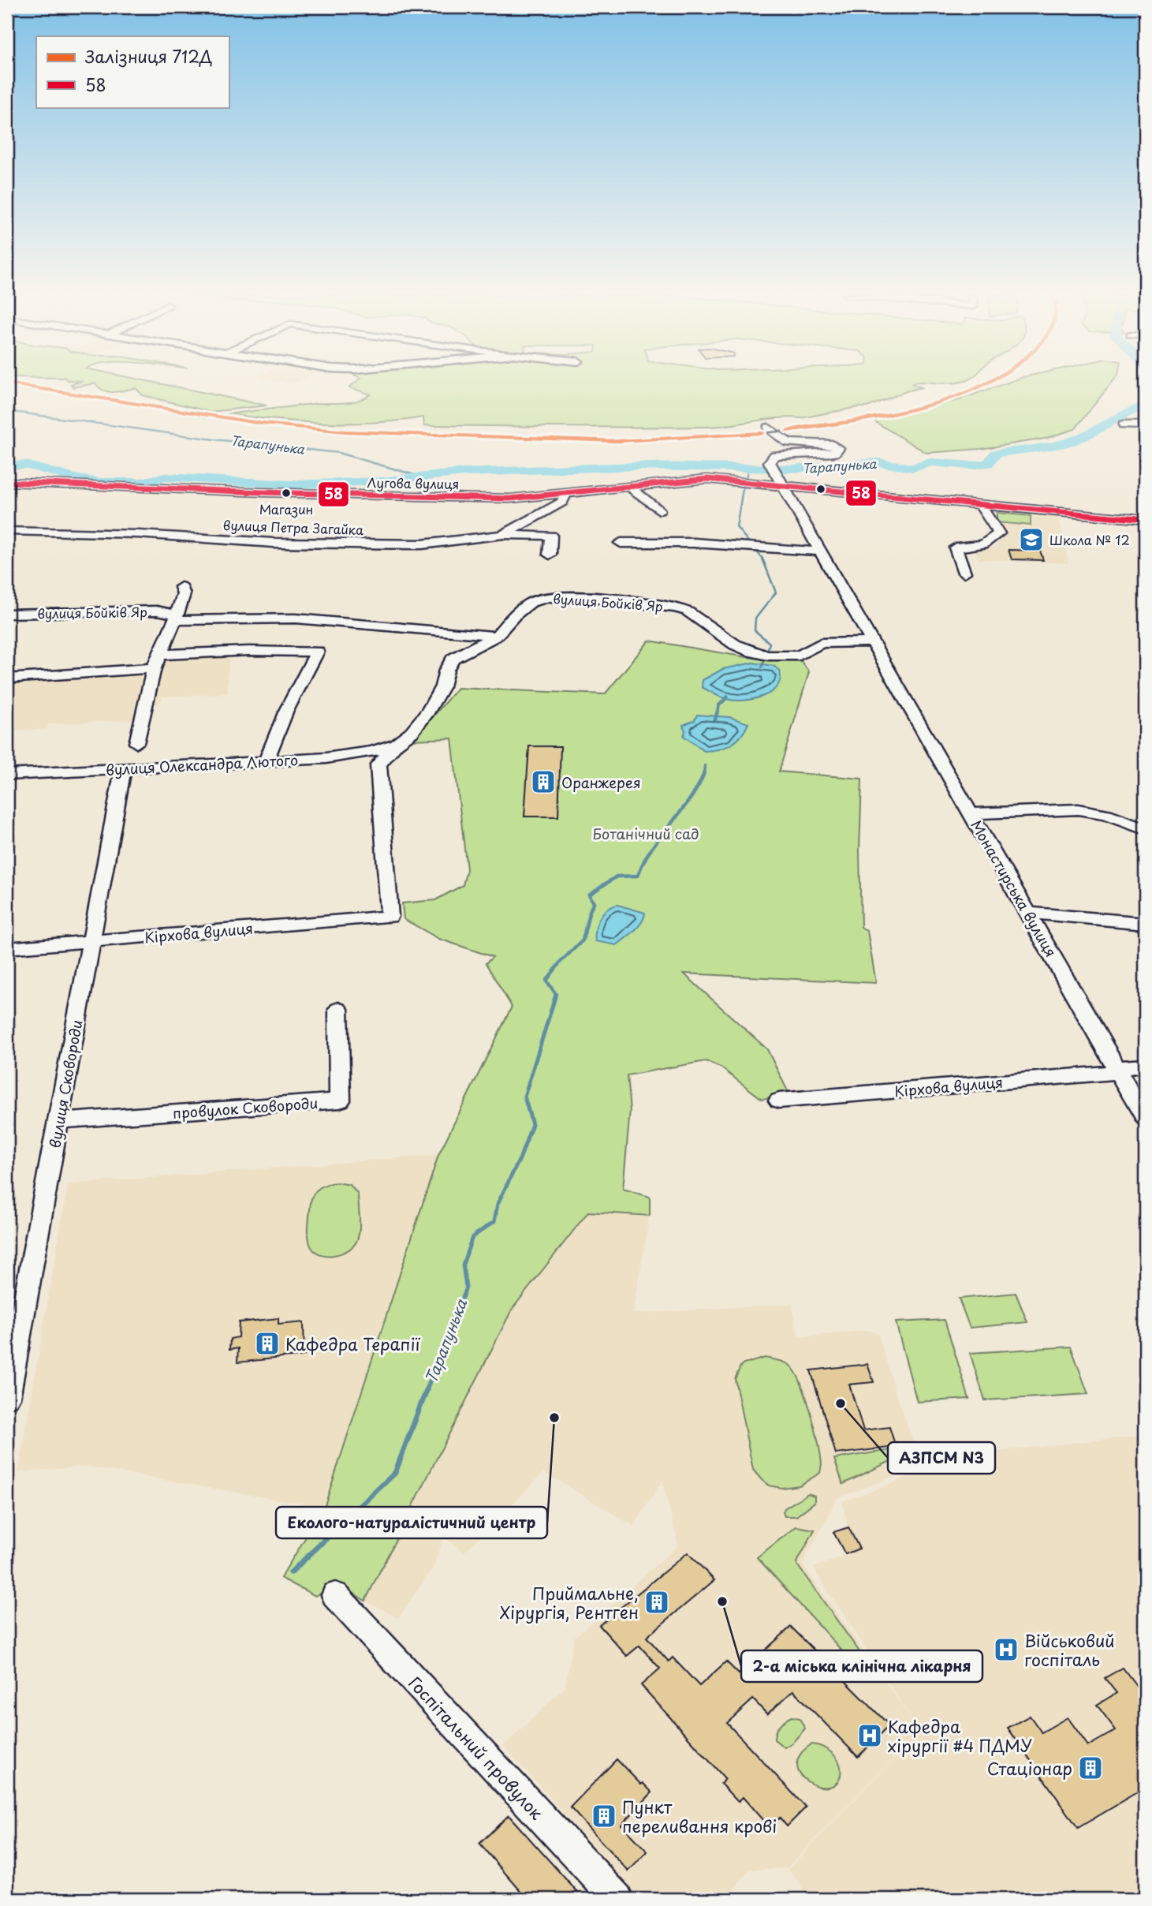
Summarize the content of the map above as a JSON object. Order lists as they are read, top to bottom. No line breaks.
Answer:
{"streets":{"street":["Лугова вулиця","вулиця Петра Загайка","вулиця Бойків Яр","вулиця Олександра Лютого","Монастирська вулиця","Кірхова вулиця","вулиця Сковороди","провулок Сковороди","Госпітальний провулок"]},"crossings":[["Лугова вулиця","вулиця Петра Загайка"],["Лугова вулиця","Монастирська вулиця"],["вулиця Бойків Яр","Монастирська вулиця"],["вулиця Олександра Лютого","Кірхова вулиця"],["вулиця Олександра Лютого","вулиця Сковороди"],["Монастирська вулиця","Кірхова вулиця"],["Кірхова вулиця","вулиця Сковороди"],["вулиця Сковороди","провулок Сковороди"]],"water":["Тарапунька"],"parks":["Ботанічний сад"],"places":{"other":["Магазин","АЗПСМ N3","Еколого-натуралістичний центр","2-а міська клінічна лікарня"],"school or university":["Школа № 12"],"building":["Оранжерея","Кафедра Терапії","Приймальне, Хірургія, Рентген","Стаціонар","Пункт переливання крові"],"hospital":["Військовий госпіталь","Кафедра хірургії #4 ПДМУ"]},"lines":["rail line 712Д","transit line 58"],"legend":["Залізниця 712Д","58"]}
